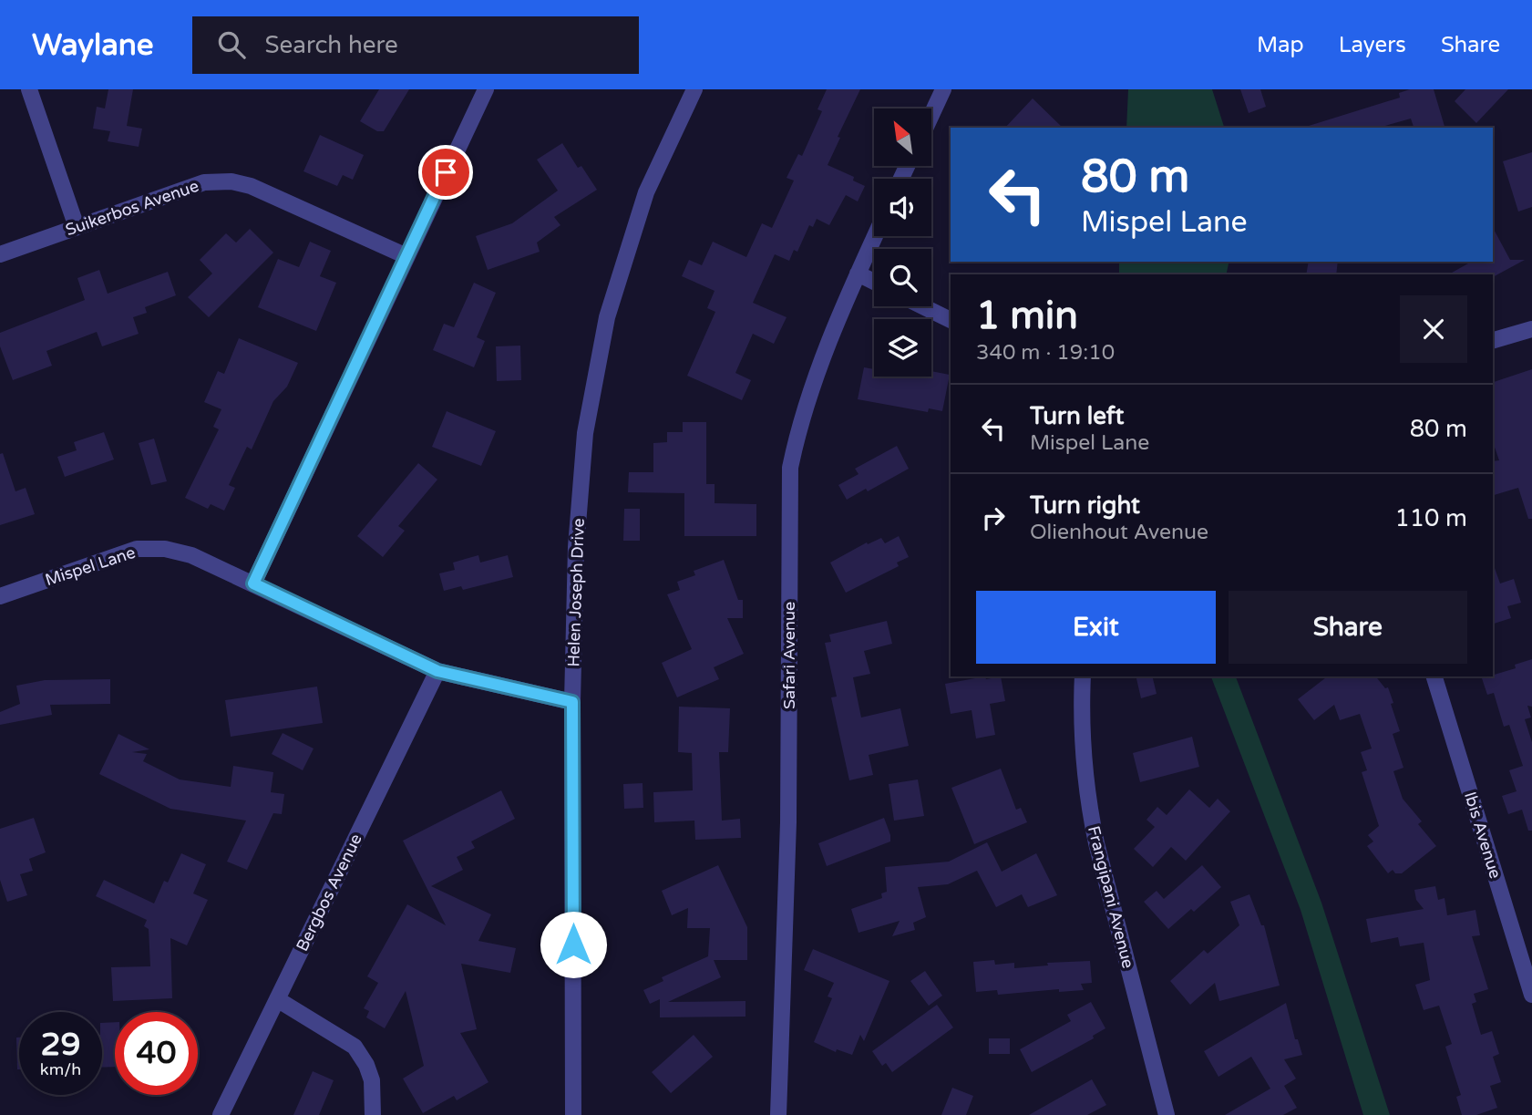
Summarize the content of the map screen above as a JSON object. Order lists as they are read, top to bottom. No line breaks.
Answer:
{"streets":{"street":["Suikerbos Avenue","Mispel Lane","Helen Joseph Drive","Safari Avenue","Ibis Avenue","Bergbos Avenue","Frangipani Avenue"]},"crossings":[["Mispel Lane","Helen Joseph Drive"],["Mispel Lane","Bergbos Avenue"]],"north":"top left","page":{"header":"Waylane","search":"Search here","nav":["Map","Layers","Share"],"turn":["80 m","Mispel Lane"],"heading":["1 min","340 m · 19:10"],"list":[{"name":"Turn left","note":"Mispel Lane","value":"80 m"},{"name":"Turn right","note":"Olienhout Avenue","value":"110 m"}],"buttons":["Exit","Share"],"speed":"29 km/h","limit":"40"}}
